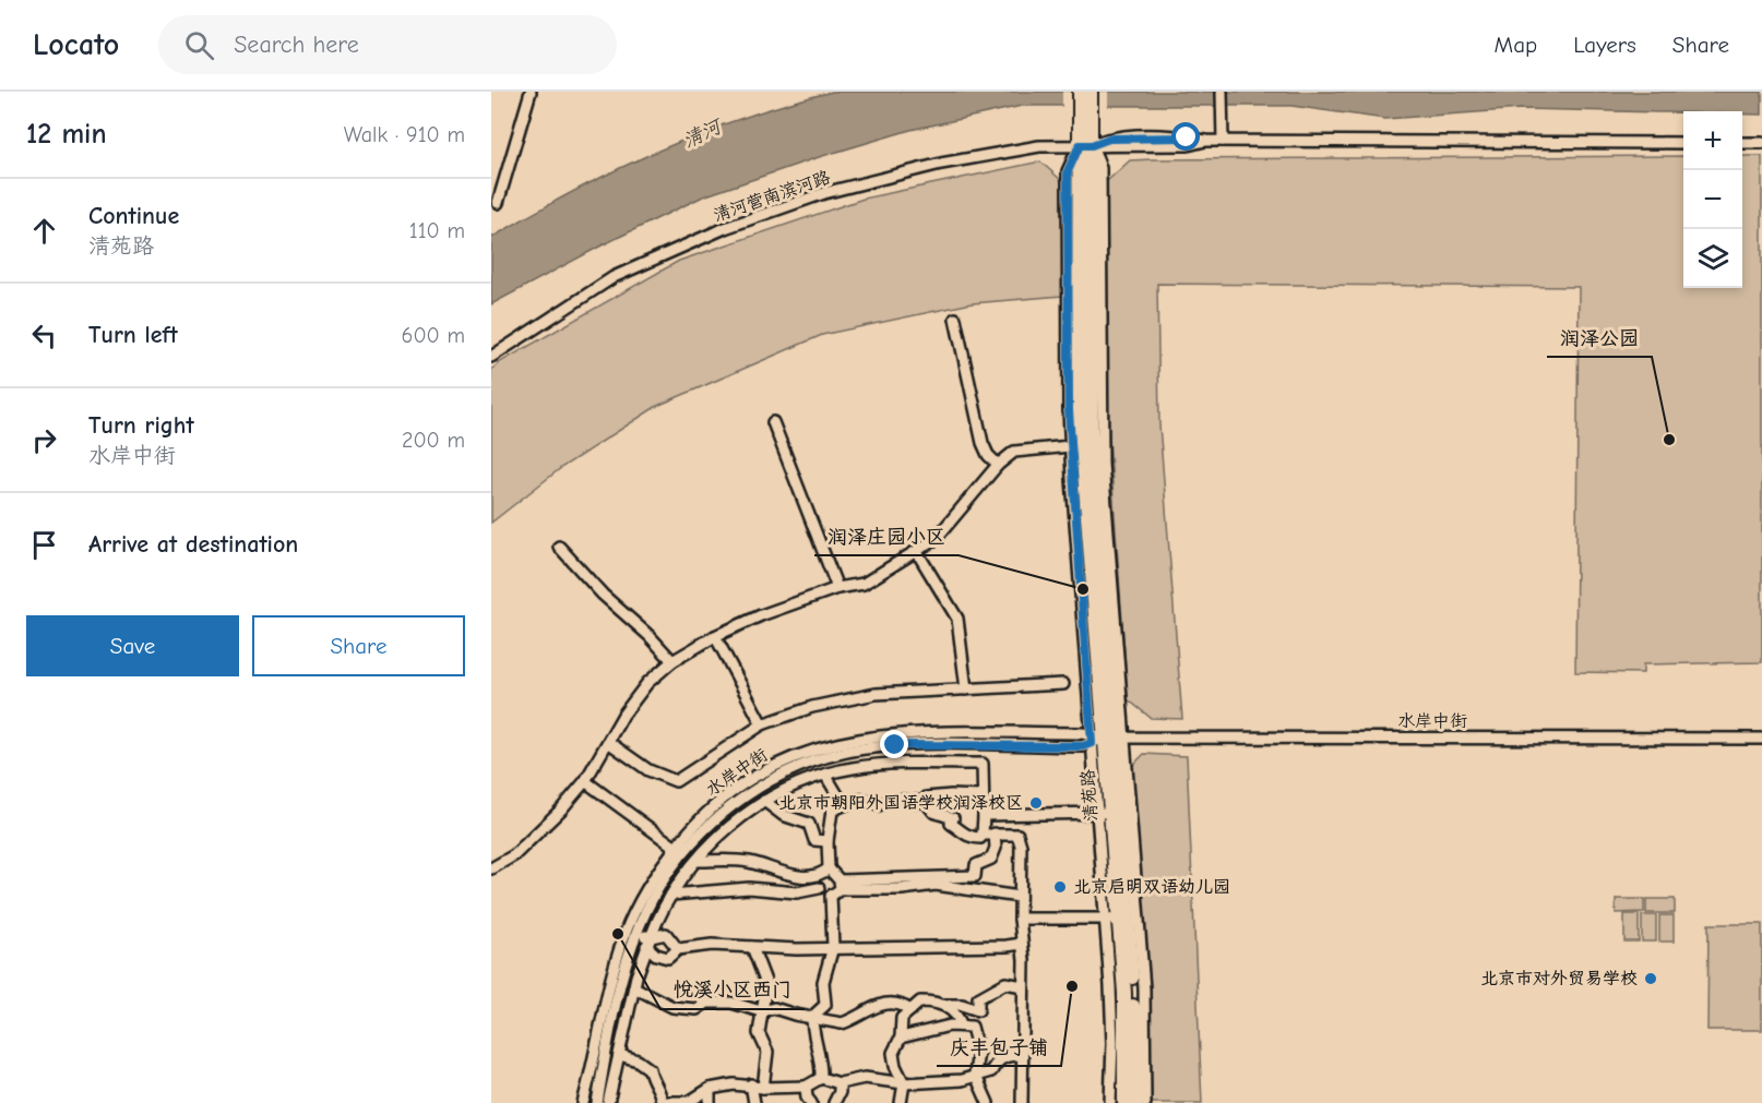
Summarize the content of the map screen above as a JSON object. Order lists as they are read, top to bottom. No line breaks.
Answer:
{"streets":{"main road":["清苑路"],"street":["清河营南滨河路","水岸中街"]},"crossings":[["清河营南滨河路","清苑路"],["水岸中街","清苑路"]],"water":["清河"],"places":["润泽公园","润泽庄园小区","北京市朝阳外国语学校润泽校区","北京启明双语幼儿园","悦溪小区西门","北京市对外贸易学校","庆丰包子铺"],"page":{"header":"Locato","search":"Search here","nav":["Map","Layers","Share"],"heading":["12 min","Walk · 910 m"],"map_buttons":["+","−"],"list":[["Continue","清苑路","110 m"],["Turn left","600 m"],["Turn right","水岸中街","200 m"],"Arrive at destination"],"buttons":["Save","Share"]}}
